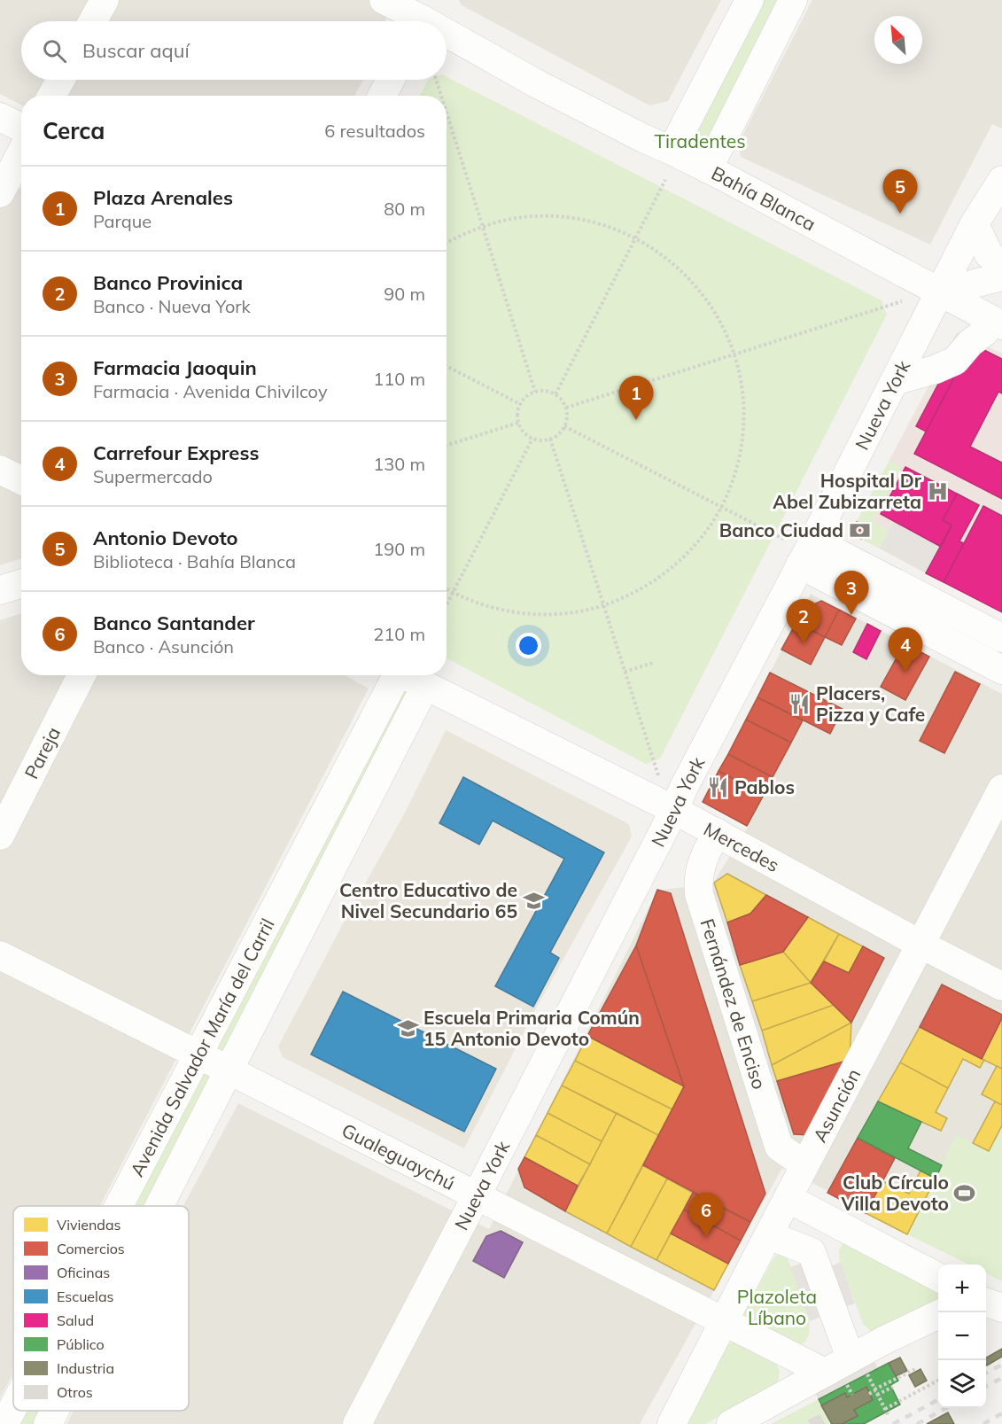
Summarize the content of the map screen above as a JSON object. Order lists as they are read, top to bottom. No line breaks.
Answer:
{"streets":{"street":["Bahía Blanca","Nueva York","Pareja","Mercedes","Fernández de Enciso","Avenida Salvador María del Carril","Asunción","Gualeguaychú"]},"crossings":[["Bahía Blanca","Nueva York"],["Nueva York","Mercedes"],["Nueva York","Gualeguaychú"],["Mercedes","Fernández de Enciso"],["Mercedes","Avenida Salvador María del Carril"],["Mercedes","Asunción"],["Fernández de Enciso","Asunción"],["Avenida Salvador María del Carril","Gualeguaychú"],["Asunción","Gualeguaychú"]],"parks":["Tiradentes","Plazoleta Líbano"],"places":{"hospital":["Hospital Dr Abel Zubizarreta"],"bank":["Banco Ciudad"],"restaurant":["Placers, Pizza y Cafe","Pablos"],"school or university":["Centro Educativo de Nivel Secundario 65","Escuela Primaria Común 15 Antonio Devoto"],"sports":["Club Círculo Villa Devoto"]},"legend":["Viviendas","Comercios","Oficinas","Escuelas","Salud","Público","Industria","Otros"],"north":"top left","page":{"search":"Buscar aquí","heading":["Cerca","6 resultados"],"list":[{"mark":"1","name":"Plaza Arenales","note":"Parque","value":"80 m"},{"mark":"2","name":"Banco Provinica","note":"Banco · Nueva York","value":"90 m"},{"mark":"3","name":"Farmacia Jaoquin","note":"Farmacia · Avenida Chivilcoy","value":"110 m"},{"mark":"4","name":"Carrefour Express","note":"Supermercado","value":"130 m"},{"mark":"5","name":"Antonio Devoto","note":"Biblioteca · Bahía Blanca","value":"190 m"},{"mark":"6","name":"Banco Santander","note":"Banco · Asunción","value":"210 m"}],"pins":["5","1","3","2","4","6"],"map_buttons":["+","−"]}}
